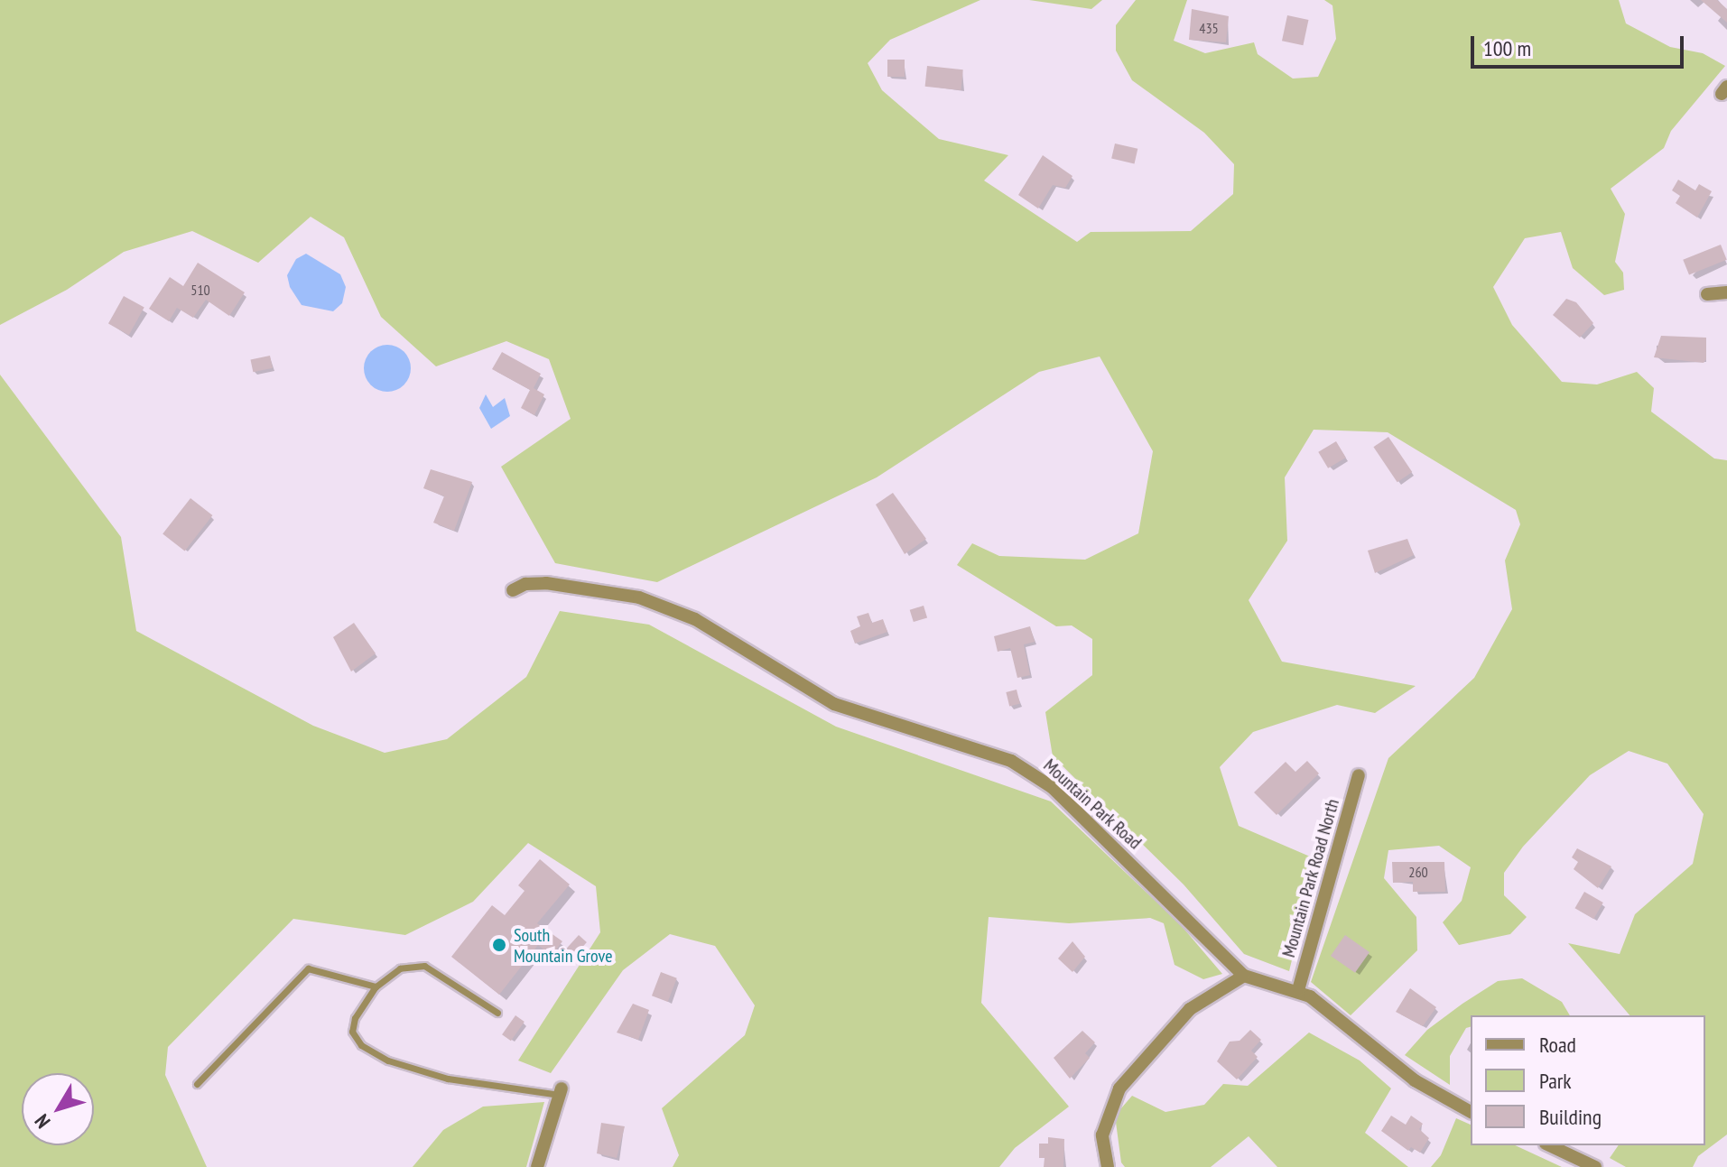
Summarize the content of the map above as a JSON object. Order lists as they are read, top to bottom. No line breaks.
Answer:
{"streets":{"street":["Mountain Park Road","Mountain Park Road North"]},"crossings":[["Mountain Park Road","Mountain Park Road North"]],"places":["South Mountain Grove"],"house_numbers":["435","510","260"],"legend":["Road","Park","Building"],"scale_bar":"100 m","north":"bottom left"}
